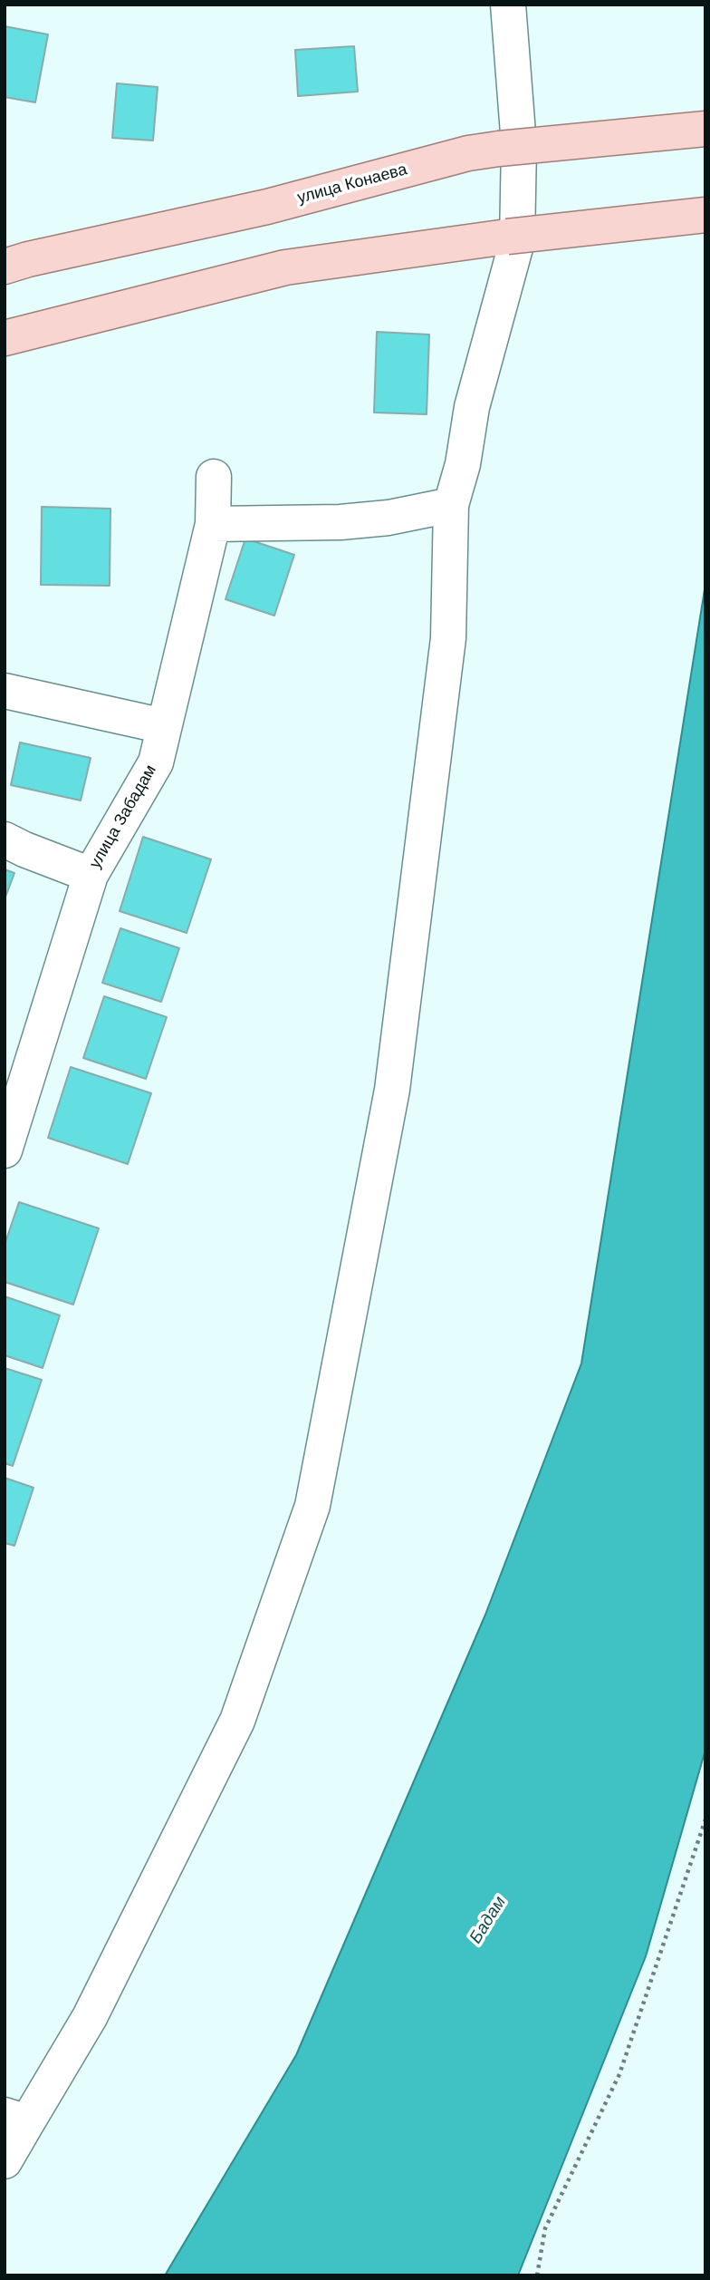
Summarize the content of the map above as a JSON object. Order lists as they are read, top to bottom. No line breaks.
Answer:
{"streets":{"main road":["улица Конаева"],"street":["улица Забадам"]},"water":["Бадам"]}
